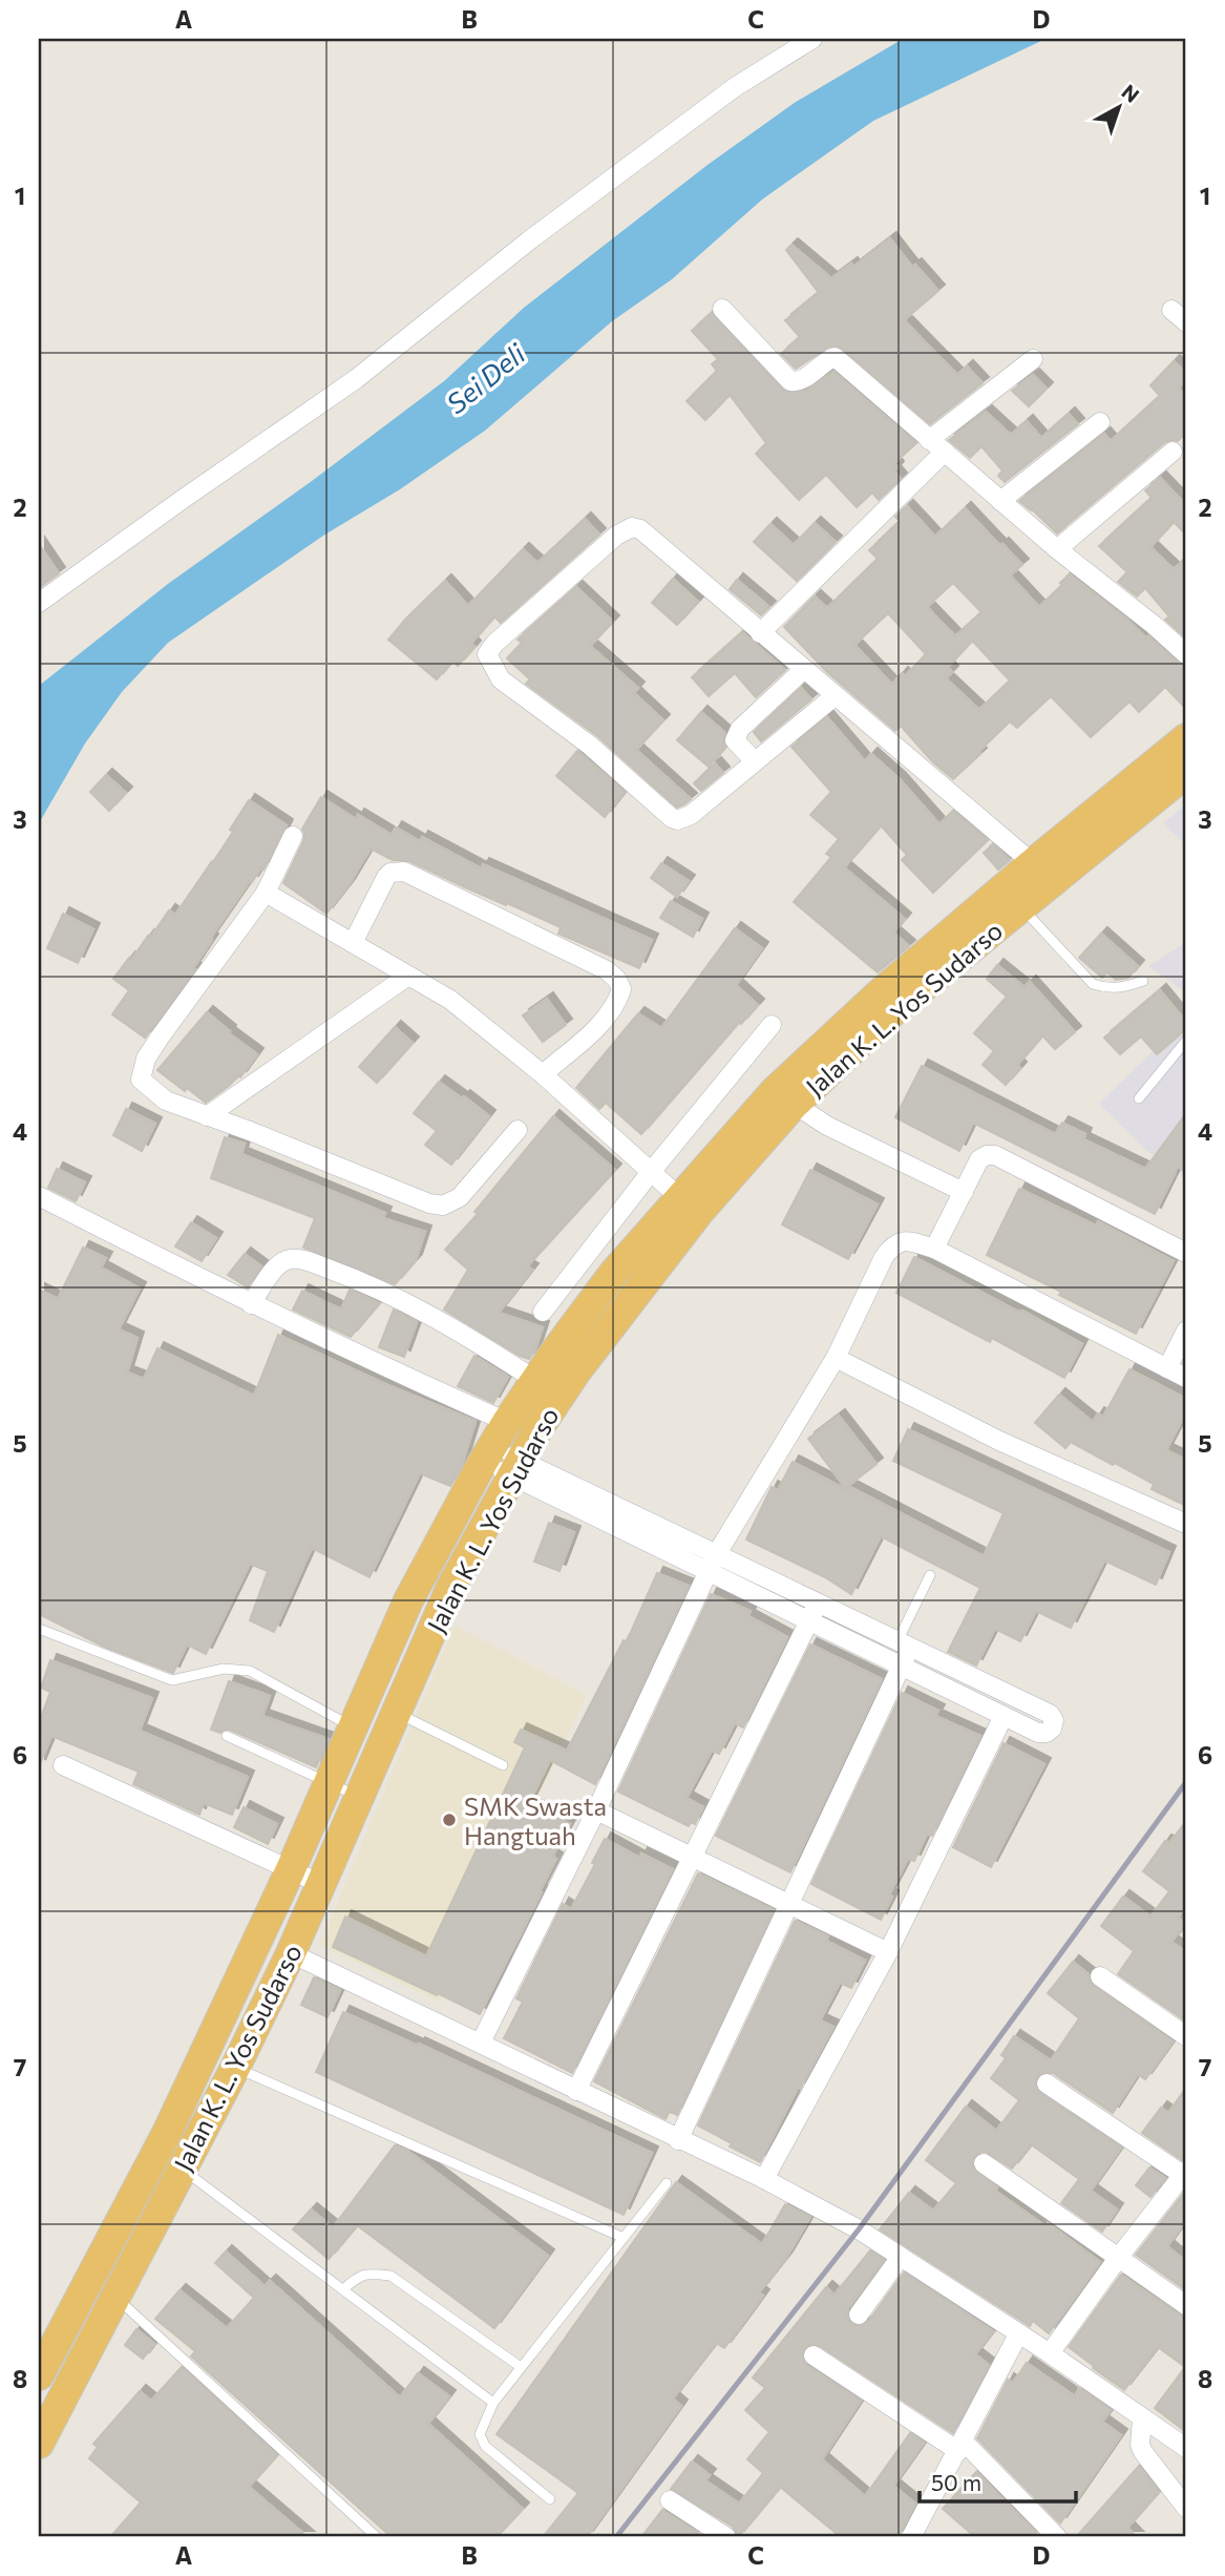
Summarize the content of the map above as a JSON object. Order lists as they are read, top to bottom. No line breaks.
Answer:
{"streets":{"highway":["Jalan K. L. Yos Sudarso"]},"water":["Sei Deli"],"places":["SMK Swasta Hangtuah"],"scale_bar":"50 m","north":"top right","grid":{"columns":["A","B","C","D"],"rows":["1","2","3","4","5","6","7","8"]}}
